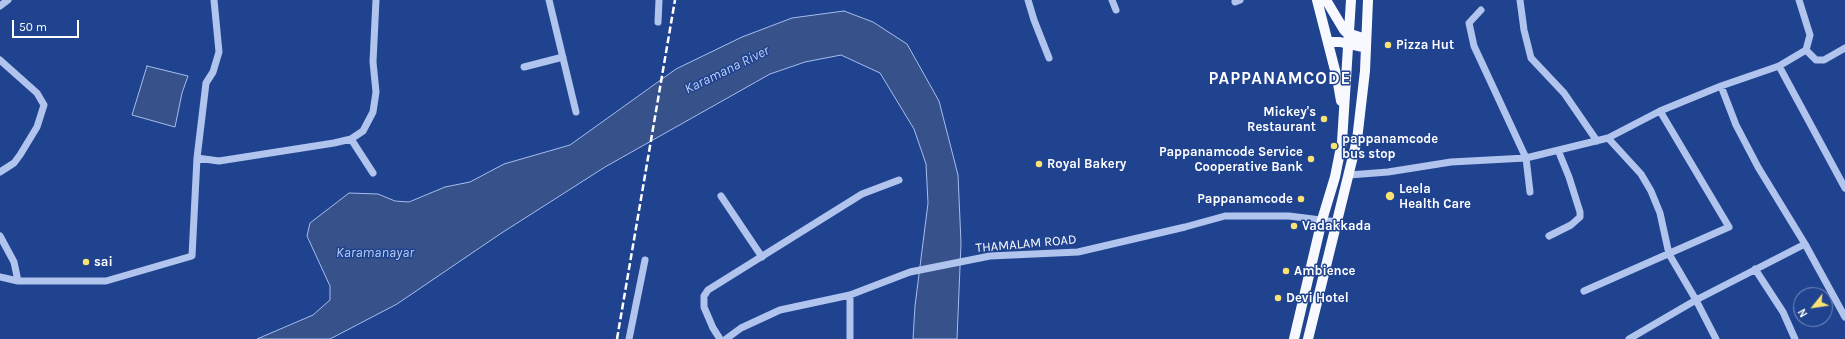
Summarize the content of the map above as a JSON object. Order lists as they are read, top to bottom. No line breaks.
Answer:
{"streets":{"street":["THAMALAM ROAD"]},"districts":["PAPPANAMCODE"],"water":["Karamana River","Karamanayar"],"places":["Pizza Hut","Mickey's Restaurant","pappanamcode bus stop","Pappanamcode Service Cooperative Bank","Royal Bakery","Leela Health Care","Pappanamcode","Vadakkada","sai","Ambience","Devi Hotel"],"scale_bar":"50 m","north":"bottom left"}
